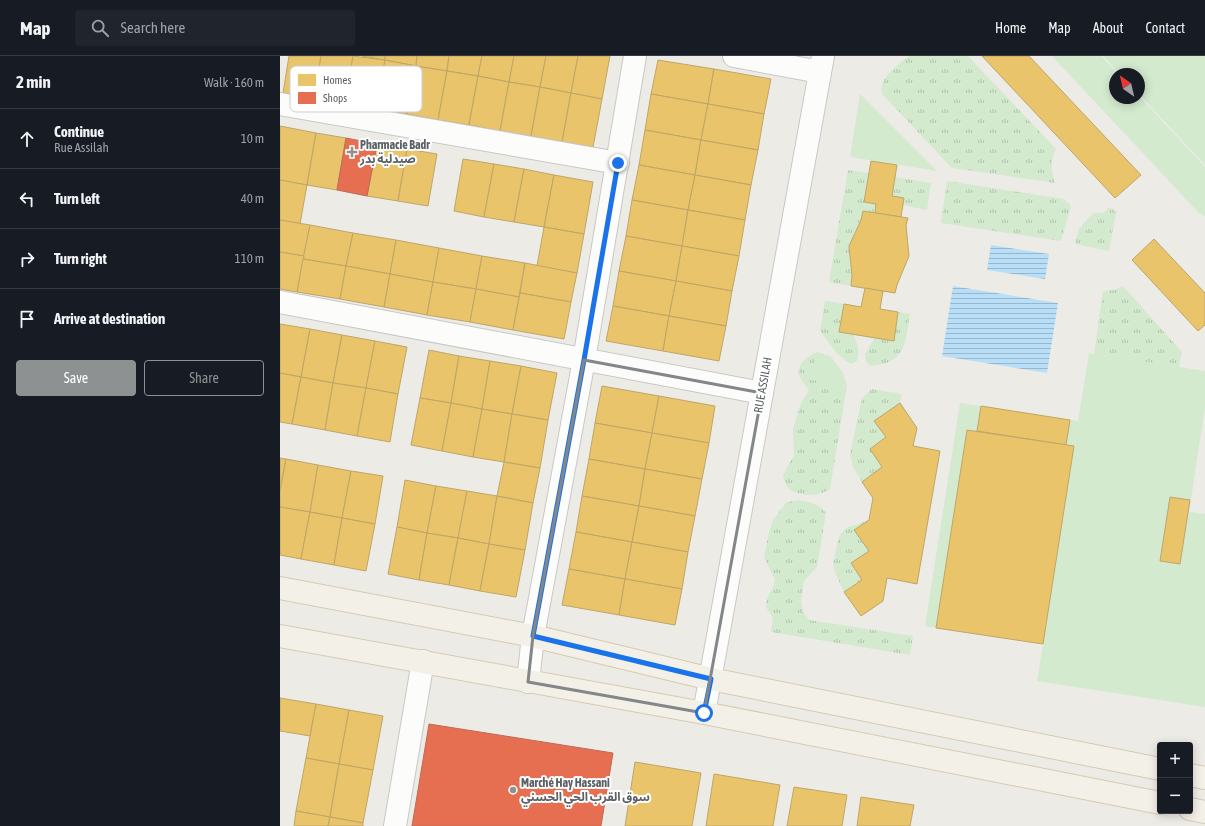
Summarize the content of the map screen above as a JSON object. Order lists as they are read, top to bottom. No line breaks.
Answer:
{"streets":{"street":["RUE ASSILAH"]},"places":{"health":["Pharmacie Badr صيدلية بدر"],"other":["Marché Hay Hassani سوق القرب الحي الحسني"]},"legend":["Homes","Shops"],"north":"top left","page":{"header":"Map","search":"Search here","nav":["Home","Map","About","Contact"],"heading":["2 min","Walk · 160 m"],"list":[["Continue","Rue Assilah","10 m"],["Turn left","40 m"],["Turn right","110 m"],"Arrive at destination"],"buttons":["Save","Share"],"map_buttons":["+","−"]}}
